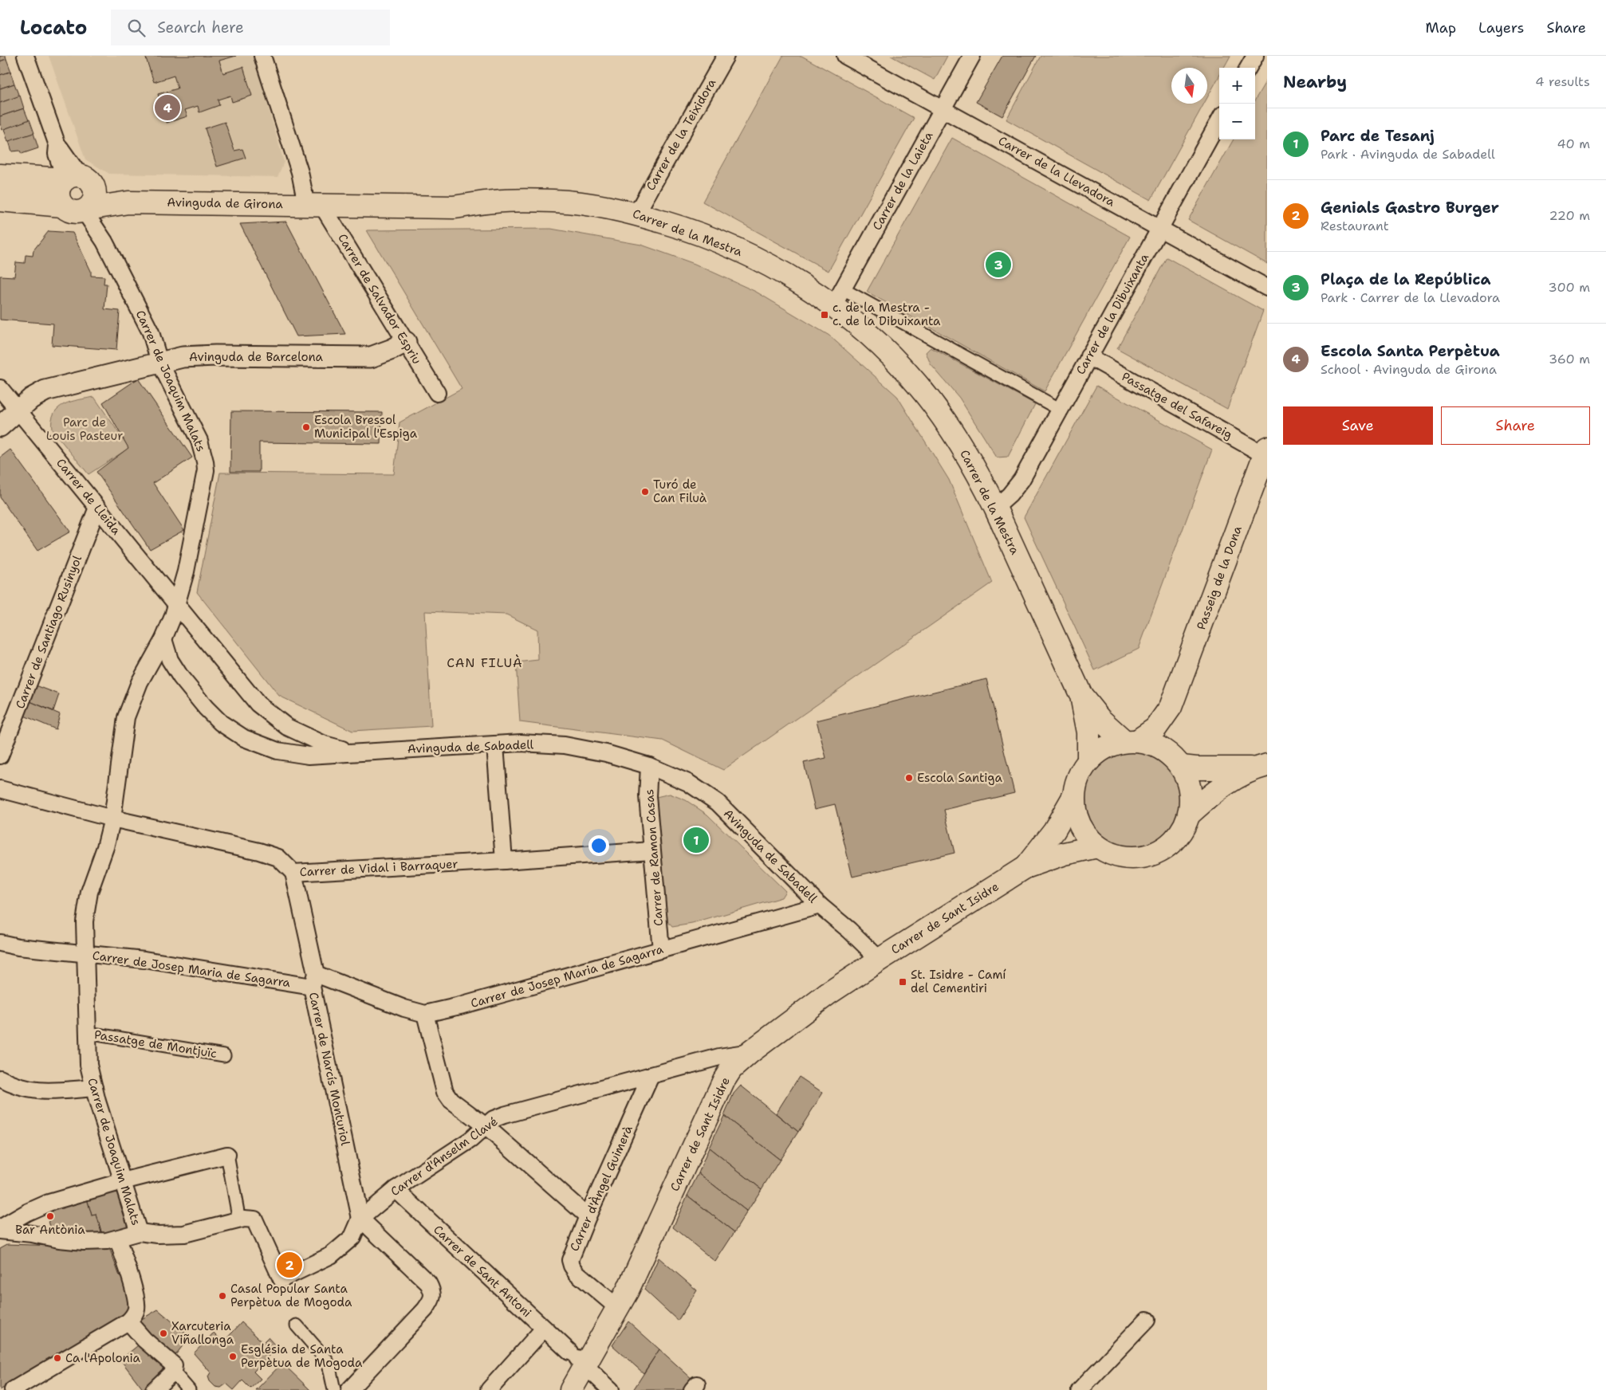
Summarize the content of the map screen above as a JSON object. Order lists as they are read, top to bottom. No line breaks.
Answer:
{"streets":{"main road":["Avinguda de Girona","Carrer de la Mestra","Passeig de la Dona","Carrer de Sant Isidre"],"street":["Carrer de la Teixidora","Carrer de la Llevadora","Carrer de la Laieta","Carrer de Salvador Espriu","Carrer de la Dibuixanta","Avinguda de Barcelona","Carrer de Joaquim Malats","Passatge del Safareig","Carrer de Lleida","Carrer de Santiago Rusinyol","Avinguda de Sabadell","Carrer de Ramon Casas","Carrer de Vidal i Barraquer","Carrer de Josep Maria de Sagarra","Passatge de Montjuïc","Carrer de Narcís Monturiol","Carrer d'Anselm Clavé","Carrer d'Àngel Guimerà","Carrer de Sant Antoni"]},"crossings":[["Carrer de la Teixidora","Carrer de la Mestra"],["Carrer de la Llevadora","Carrer de la Laieta"],["Carrer de la Llevadora","Carrer de la Dibuixanta"],["Carrer de la Laieta","Carrer de la Mestra"],["Avinguda de Girona","Carrer de la Mestra"],["Avinguda de Girona","Carrer de Salvador Espriu"],["Avinguda de Girona","Carrer de Joaquim Malats"],["Carrer de la Mestra","Carrer de Salvador Espriu"],["Carrer de la Mestra","Carrer de la Dibuixanta"],["Carrer de la Mestra","Passeig de la Dona"],["Carrer de la Mestra","Carrer de Sant Isidre"],["Carrer de Salvador Espriu","Avinguda de Barcelona"],["Carrer de la Dibuixanta","Passatge del Safareig"],["Avinguda de Barcelona","Carrer de Joaquim Malats"],["Avinguda de Barcelona","Carrer de Lleida"],["Carrer de Joaquim Malats","Carrer de Lleida"],["Carrer de Joaquim Malats","Avinguda de Sabadell"],["Carrer de Joaquim Malats","Carrer de Vidal i Barraquer"],["Carrer de Joaquim Malats","Carrer de Josep Maria de Sagarra"],["Carrer de Joaquim Malats","Passatge de Montjuïc"],["Passatge del Safareig","Passeig de la Dona"],["Carrer de Lleida","Carrer de Santiago Rusinyol"],["Carrer de Lleida","Avinguda de Sabadell"],["Passeig de la Dona","Carrer de Sant Isidre"],["Avinguda de Sabadell","Carrer de Ramon Casas"],["Avinguda de Sabadell","Carrer de Sant Isidre"],["Avinguda de Sabadell","Carrer de Josep Maria de Sagarra"],["Carrer de Ramon Casas","Carrer de Vidal i Barraquer"],["Carrer de Ramon Casas","Carrer de Josep Maria de Sagarra"],["Carrer de Vidal i Barraquer","Carrer de Narcís Monturiol"],["Carrer de Sant Isidre","Carrer d'Anselm Clavé"],["Carrer de Sant Isidre","Carrer d'Àngel Guimerà"],["Carrer de Sant Isidre","Carrer de Sant Antoni"],["Carrer de Josep Maria de Sagarra","Carrer de Narcís Monturiol"],["Carrer de Narcís Monturiol","Carrer d'Anselm Clavé"],["Carrer d'Anselm Clavé","Carrer d'Àngel Guimerà"],["Carrer d'Anselm Clavé","Carrer de Sant Antoni"]],"districts":["CAN FILUÀ"],"parks":["Parc de Louis Pasteur"],"places":{"transit":["c. de la Mestra - c. de la Dibuixanta","St. Isidre - Camí del Cementiri"],"other":["Escola Bressol Municipal l'Espiga","Turó de Can Filuà","Escola Santiga","Bar Antònia","Casal Popular Santa Perpètua de Mogoda","Xarcuteria Viñallonga","Església de Santa Perpètua de Mogoda","Ca l'Apolonia"]},"north":"bottom","page":{"header":"Locato","search":"Search here","nav":["Map","Layers","Share"],"heading":["Nearby","4 results"],"map_buttons":["+","−"],"pins":["4","3","1","2"],"list":[{"mark":"1","name":"Parc de Tesanj","note":"Park · Avinguda de Sabadell","value":"40 m"},{"mark":"2","name":"Genials Gastro Burger","note":"Restaurant","value":"220 m"},{"mark":"3","name":"Plaça de la República","note":"Park · Carrer de la Llevadora","value":"300 m"},{"mark":"4","name":"Escola Santa Perpètua","note":"School · Avinguda de Girona","value":"360 m"}],"buttons":["Save","Share"]}}
